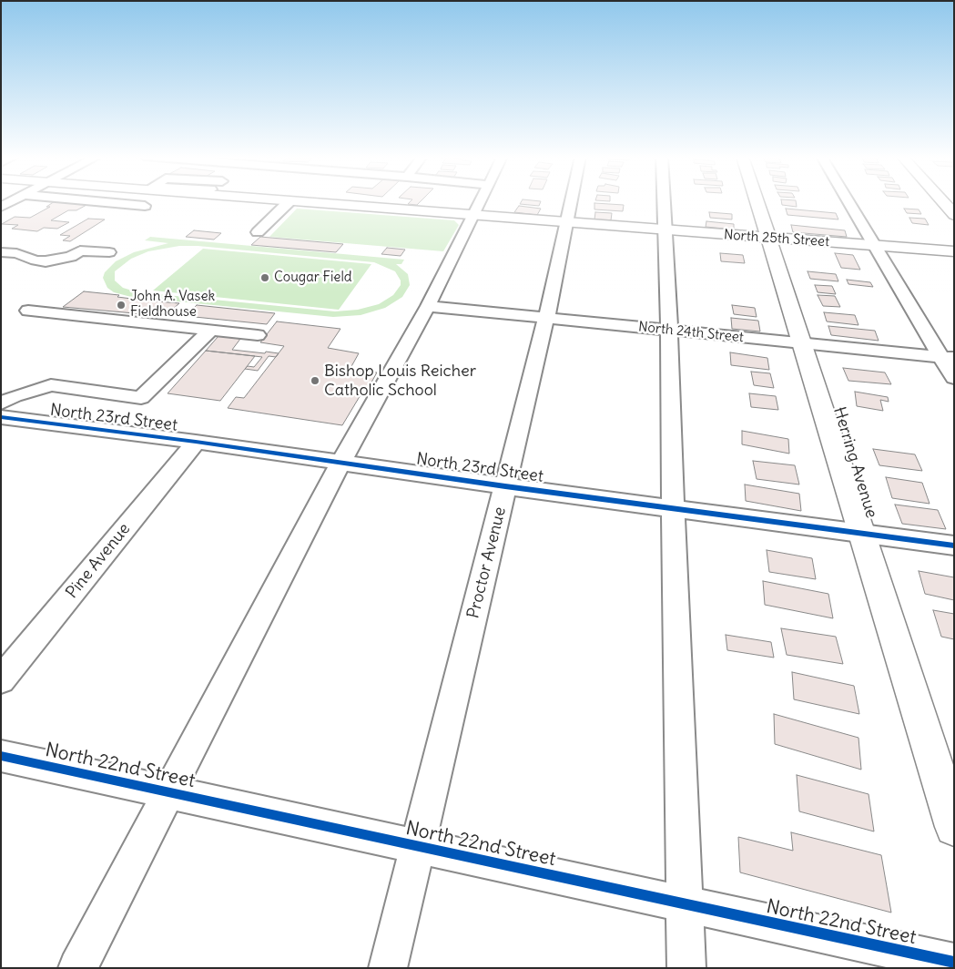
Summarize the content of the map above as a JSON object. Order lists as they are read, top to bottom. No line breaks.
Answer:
{"streets":{"main road":["North 25th Street","Herring Avenue"],"street":["North 24th Street","North 23rd Street","Pine Avenue","Proctor Avenue","North 22nd Street"]},"crossings":[["North 25th Street","Herring Avenue"],["North 25th Street","Proctor Avenue"],["North 24th Street","Herring Avenue"],["North 24th Street","Proctor Avenue"],["North 23rd Street","Herring Avenue"],["North 23rd Street","Pine Avenue"],["North 23rd Street","Proctor Avenue"],["Proctor Avenue","North 22nd Street"]],"places":["Cougar Field","John A. Vasek Fieldhouse","Bishop Louis Reicher Catholic School"]}
